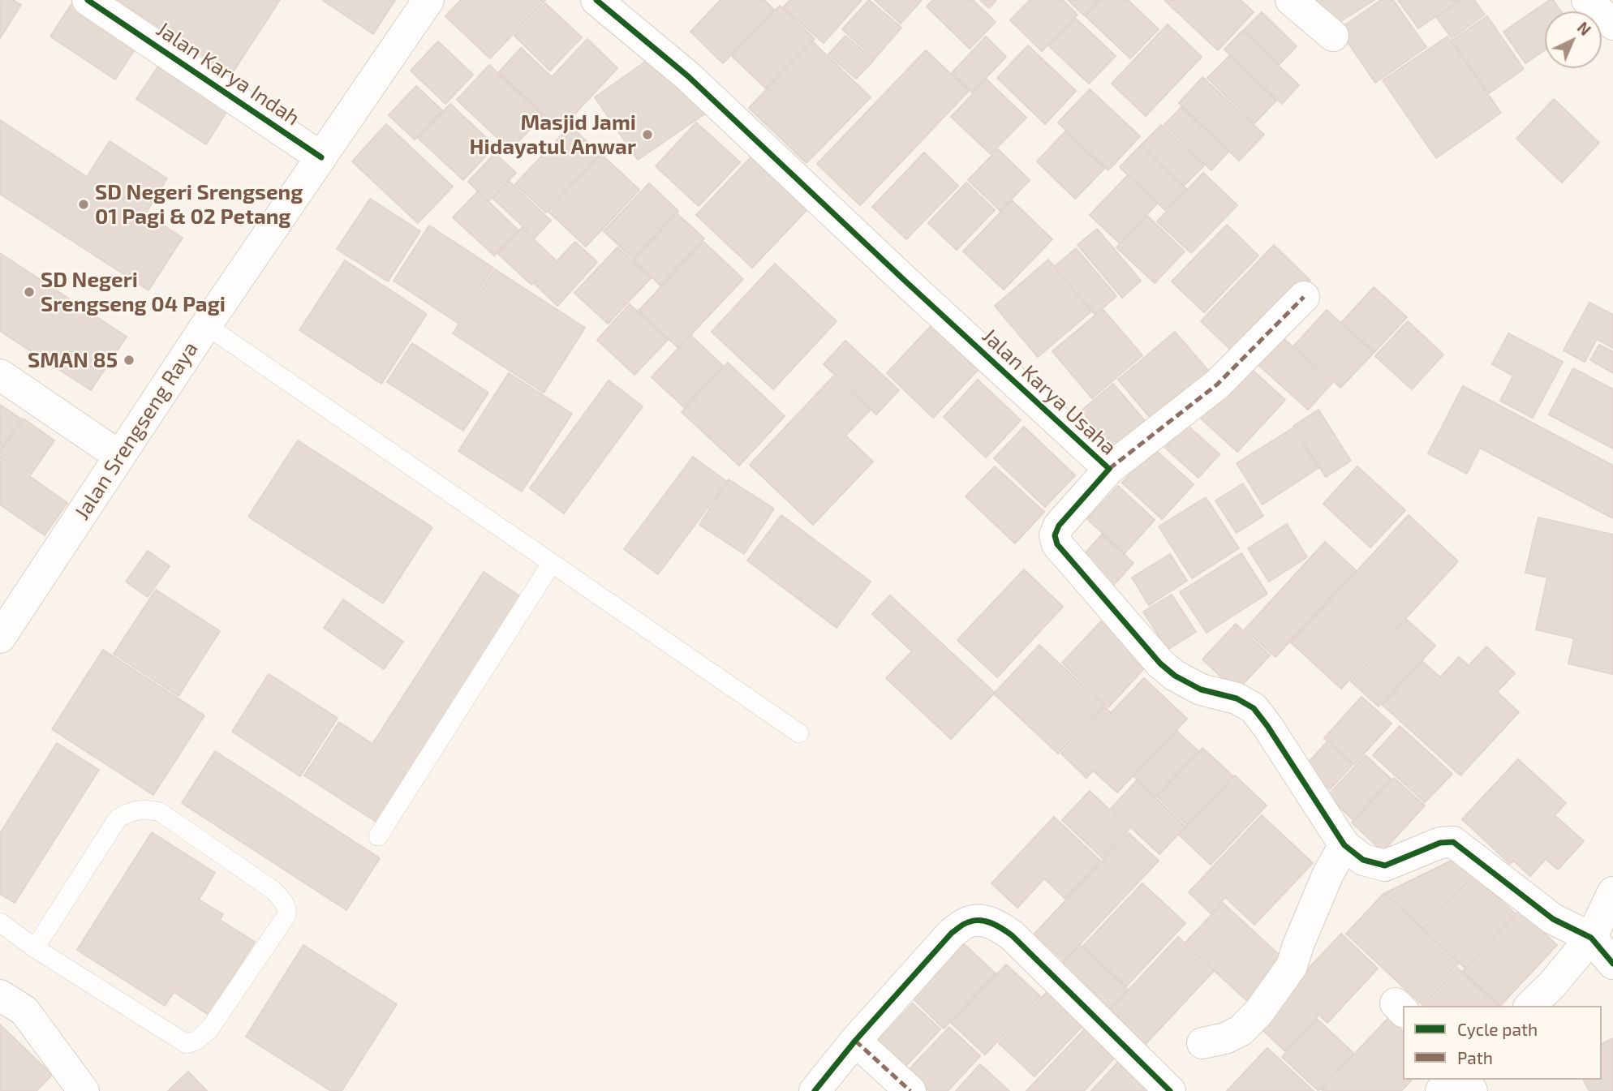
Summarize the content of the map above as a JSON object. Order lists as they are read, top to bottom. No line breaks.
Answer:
{"streets":{"street":["Jalan Karya Indah","Jalan Karya Usaha","Jalan Srengseng Raya"]},"crossings":[["Jalan Karya Indah","Jalan Srengseng Raya"]],"places":["Masjid Jami Hidayatul Anwar","SD Negeri Srengseng 01 Pagi & 02 Petang","SD Negeri Srengseng 04 Pagi","SMAN 85"],"legend":["Cycle path","Path"],"north":"top right"}
